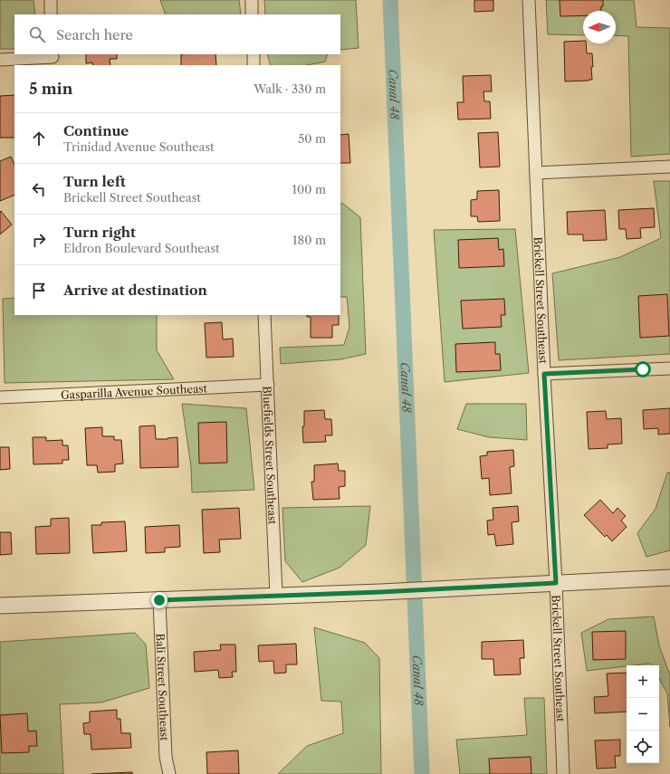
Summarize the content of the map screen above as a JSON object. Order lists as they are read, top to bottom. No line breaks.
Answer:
{"streets":{"street":["Brickell Street Southeast","Gasparilla Avenue Southeast","Bluefields Street Southeast","Bali Street Southeast"]},"crossings":[["Gasparilla Avenue Southeast","Bluefields Street Southeast"]],"water":["Canal 48"],"north":"left","page":{"search":"Search here","heading":["5 min","Walk · 330 m"],"list":[["Continue","Trinidad Avenue Southeast","50 m"],["Turn left","Brickell Street Southeast","100 m"],["Turn right","Eldron Boulevard Southeast","180 m"],"Arrive at destination"],"map_buttons":["+","−"]}}
